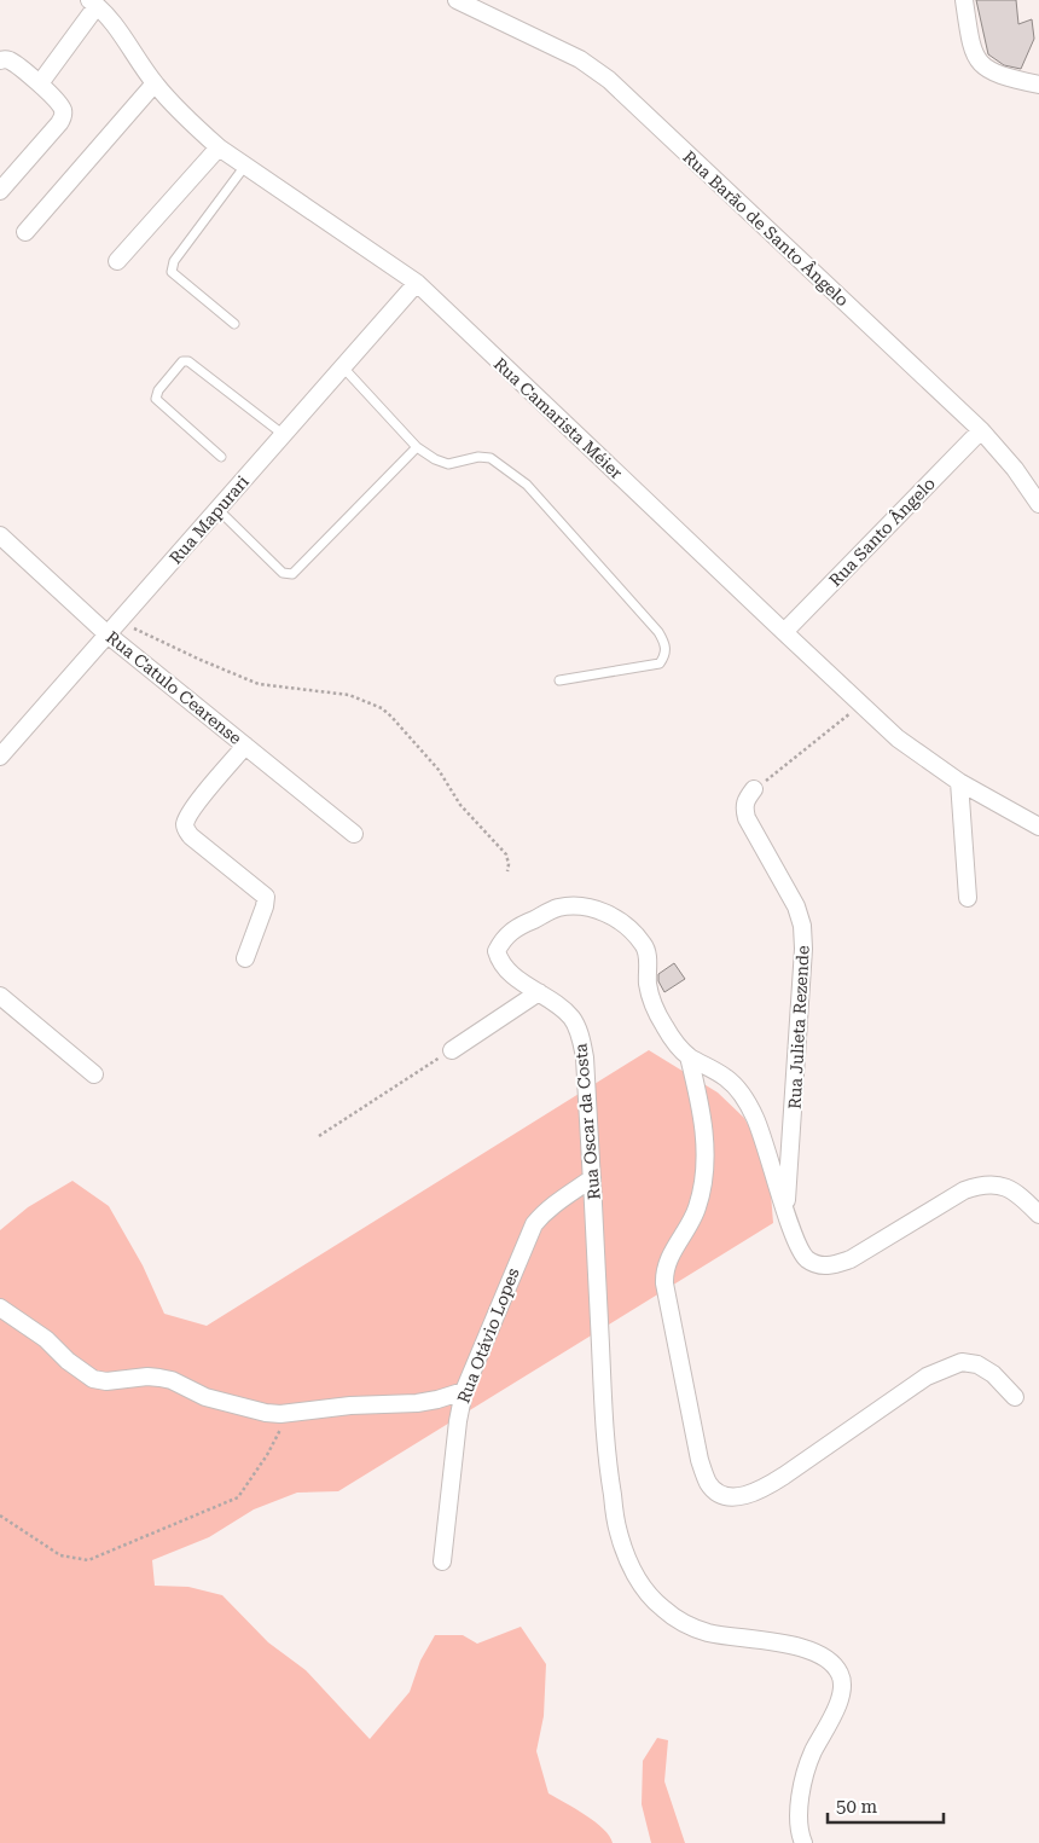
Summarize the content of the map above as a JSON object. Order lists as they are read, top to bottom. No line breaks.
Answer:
{"streets":{"street":["Rua Barão de Santo Ângelo","Rua Camarista Méier","Rua Mapurari","Rua Santo Ângelo","Rua Catulo Cearense","Rua Julieta Rezende","Rua Oscar da Costa","Rua Otávio Lopes"]},"crossings":[["Rua Barão de Santo Ângelo","Rua Santo Ângelo"],["Rua Camarista Méier","Rua Mapurari"],["Rua Camarista Méier","Rua Santo Ângelo"],["Rua Mapurari","Rua Catulo Cearense"],["Rua Julieta Rezende","Rua Oscar da Costa"],["Rua Oscar da Costa","Rua Otávio Lopes"]],"scale_bar":"50 m"}
